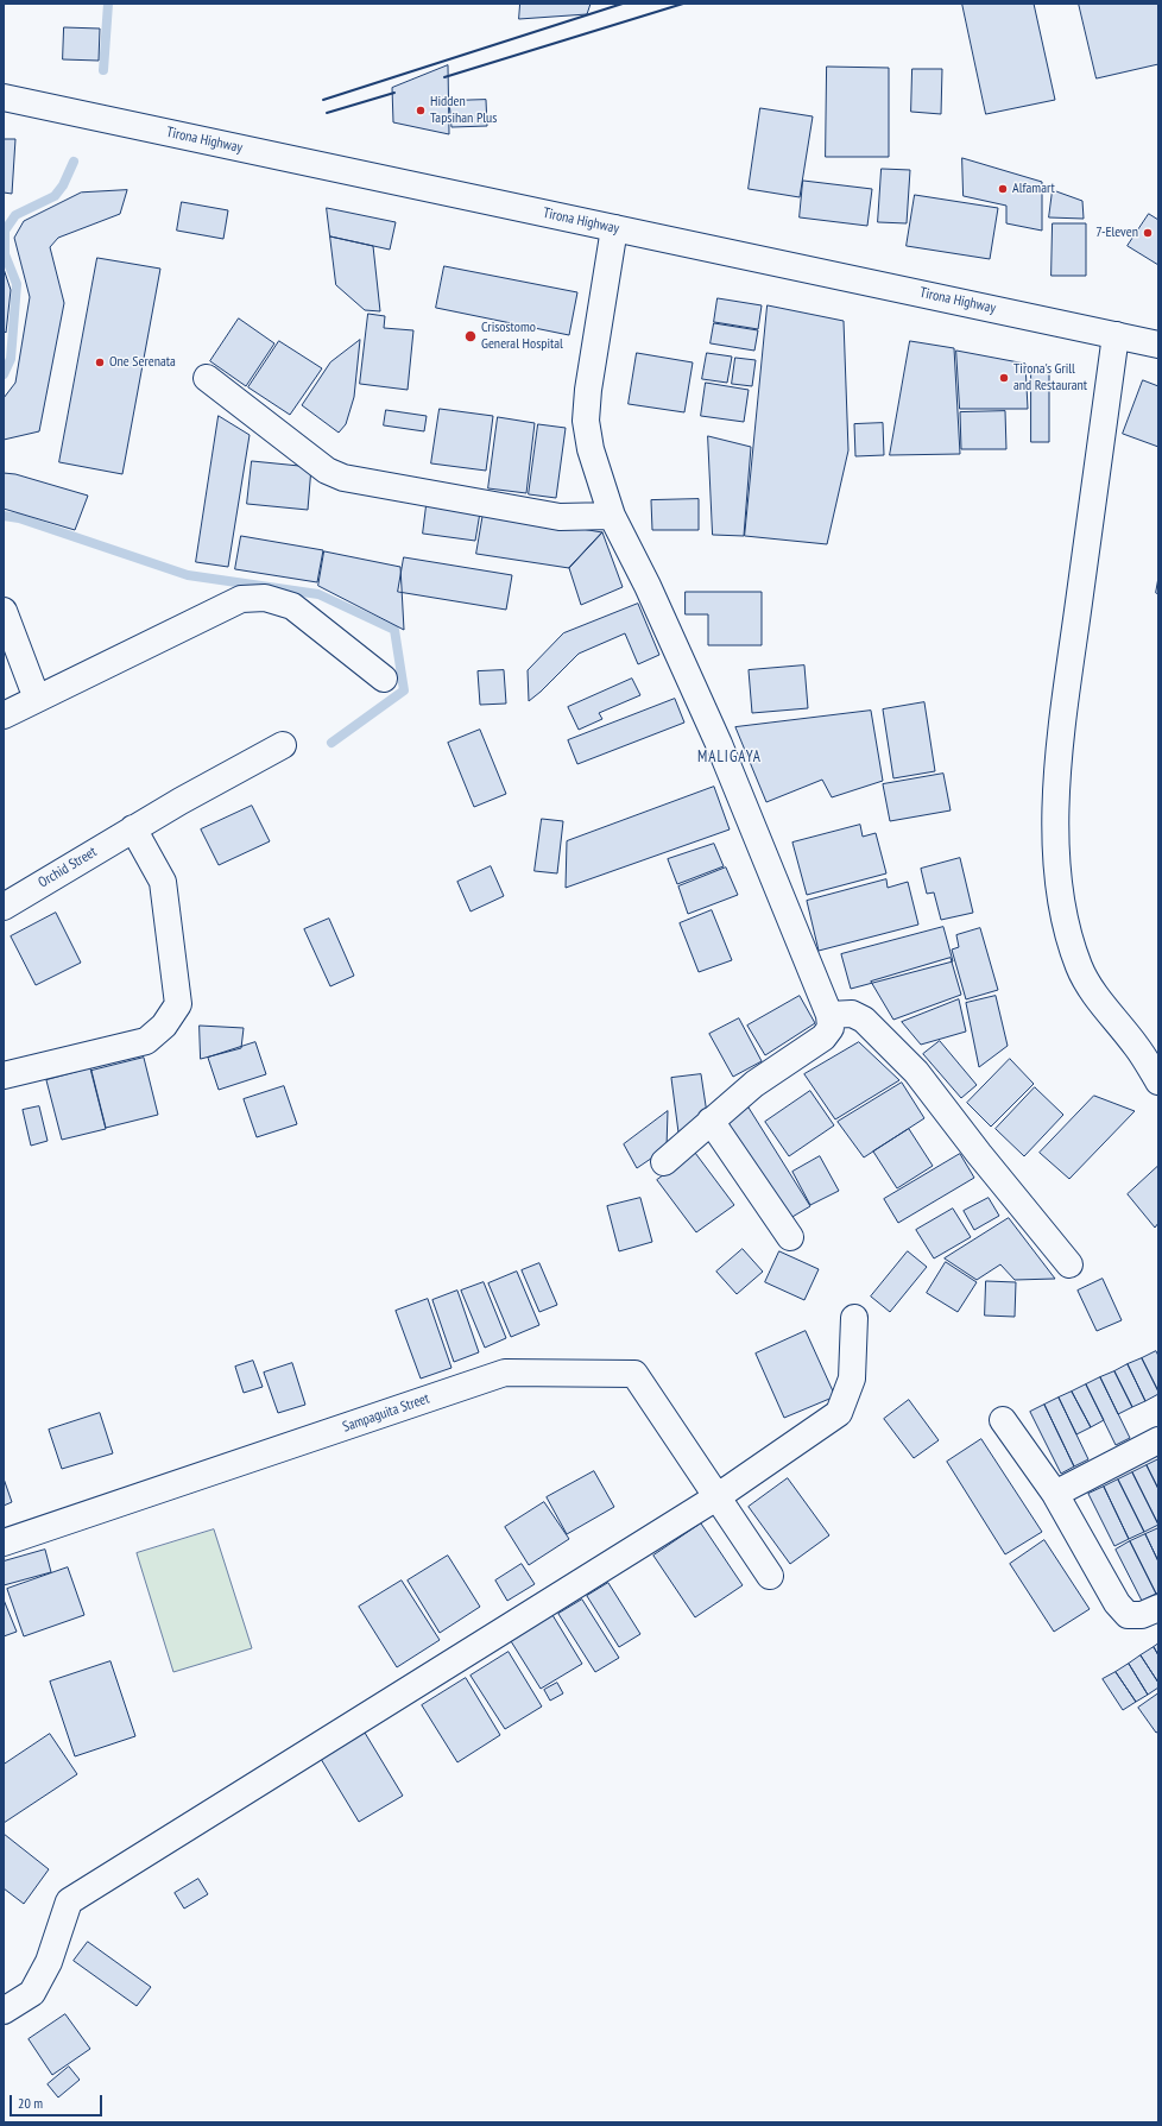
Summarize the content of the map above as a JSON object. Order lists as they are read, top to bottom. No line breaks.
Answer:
{"streets":{"street":["Tirona Highway","Orchid Street","Sampaguita Street"]},"districts":["MALIGAYA"],"places":["Hidden Tapsihan Plus","Alfamart","7-Eleven","Crisostomo General Hospital","One Serenata","Tirona's Grill and Restaurant"],"scale_bar":"20 m"}
